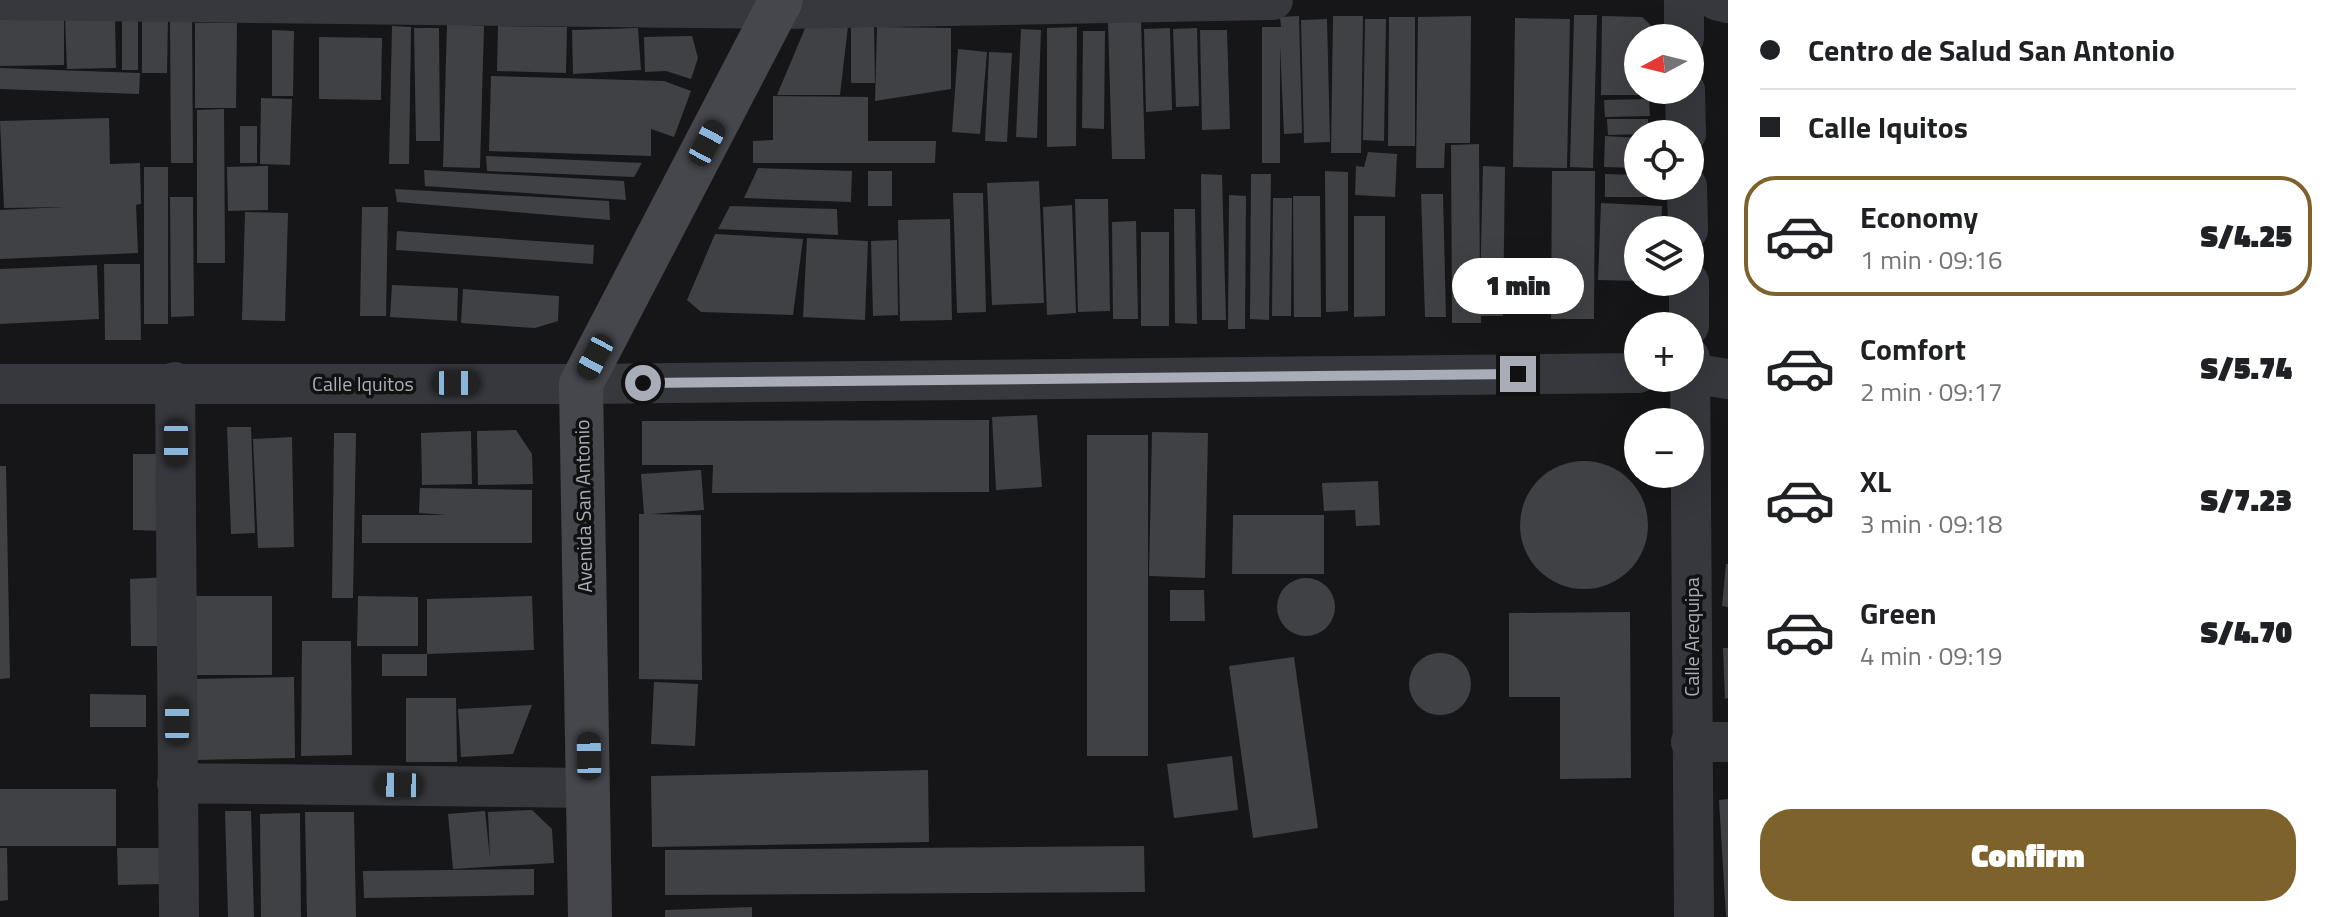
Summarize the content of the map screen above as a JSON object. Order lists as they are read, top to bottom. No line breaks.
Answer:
{"streets":{"main road":["Avenida San Antonio"],"street":["Calle Iquitos","Calle Arequipa"]},"crossings":[["Calle Iquitos","Avenida San Antonio"]],"north":"left","page":{"banner":["Centro de Salud San Antonio","Calle Iquitos"],"map_buttons":["+","−"],"list":[{"name":"Economy","note":"1 min · 09:16","value":"S/4.25"},{"name":"Comfort","note":"2 min · 09:17","value":"S/5.74"},{"name":"XL","note":"3 min · 09:18","value":"S/7.23"},{"name":"Green","note":"4 min · 09:19","value":"S/4.70"}],"bubble":"1 min","buttons":"Confirm"}}
